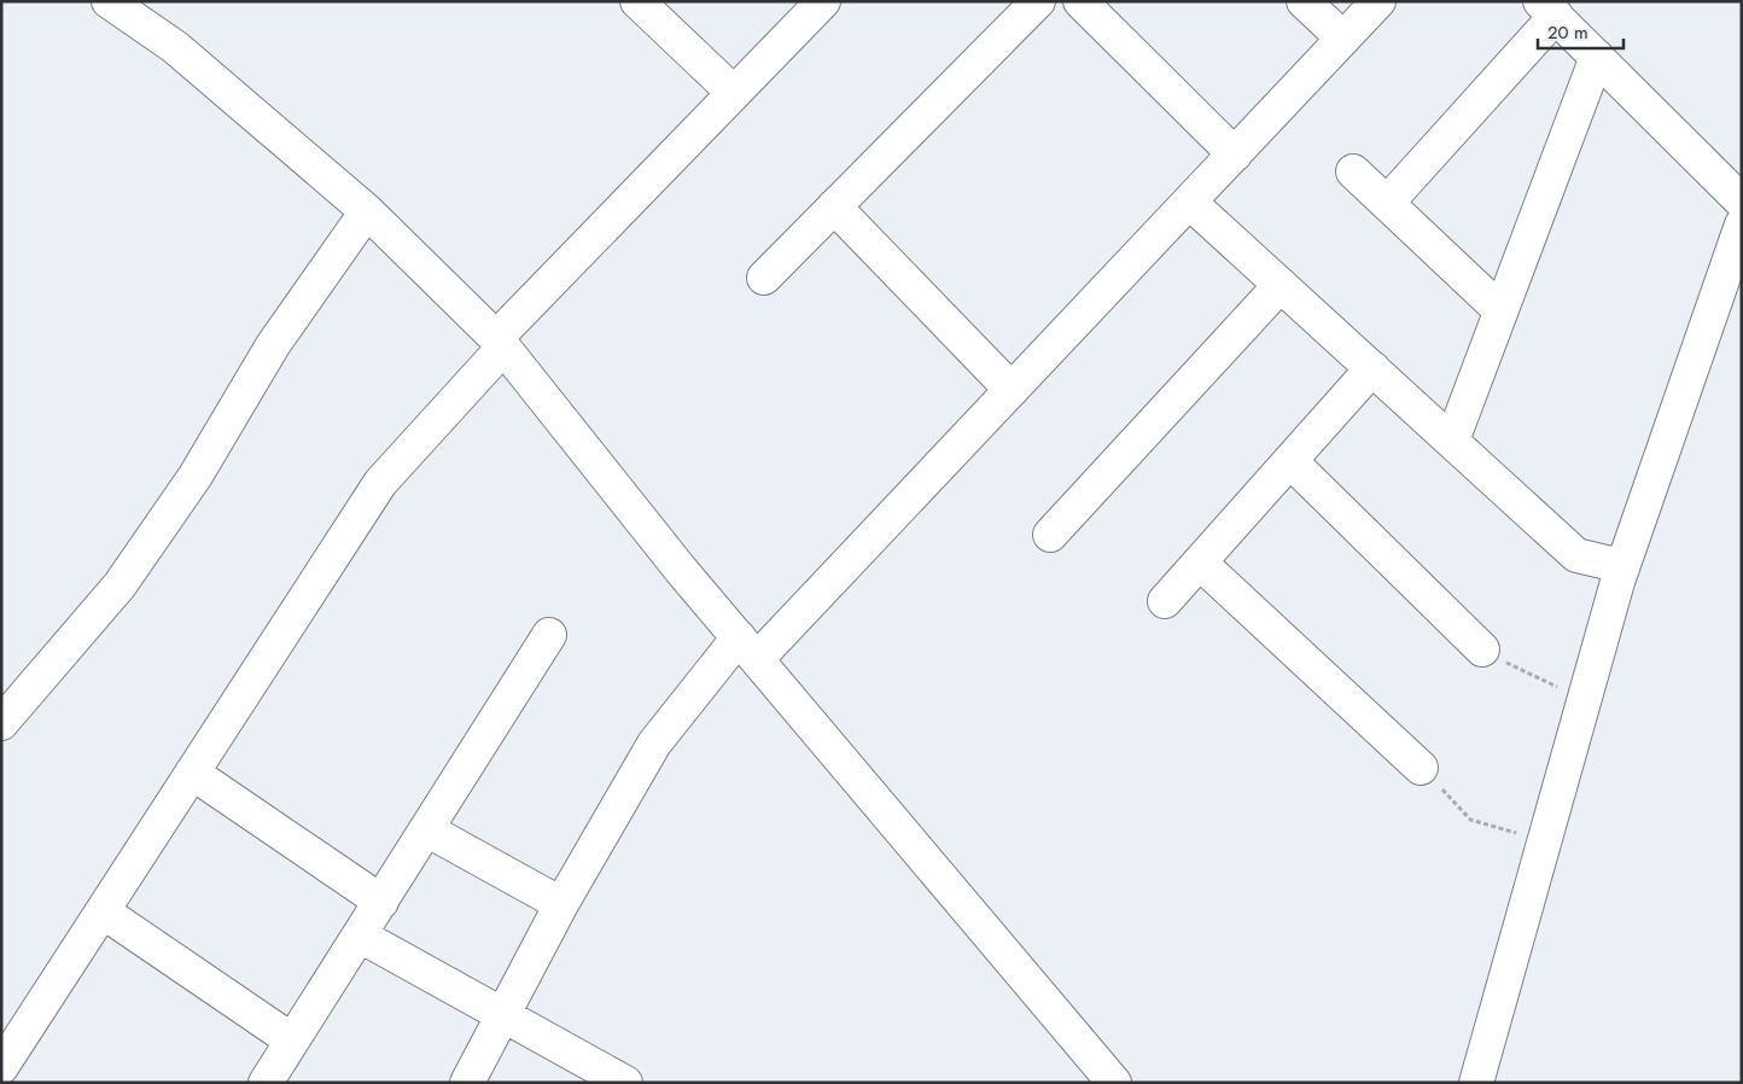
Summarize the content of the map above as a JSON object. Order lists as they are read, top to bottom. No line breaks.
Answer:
{"scale_bar":"20 m"}
